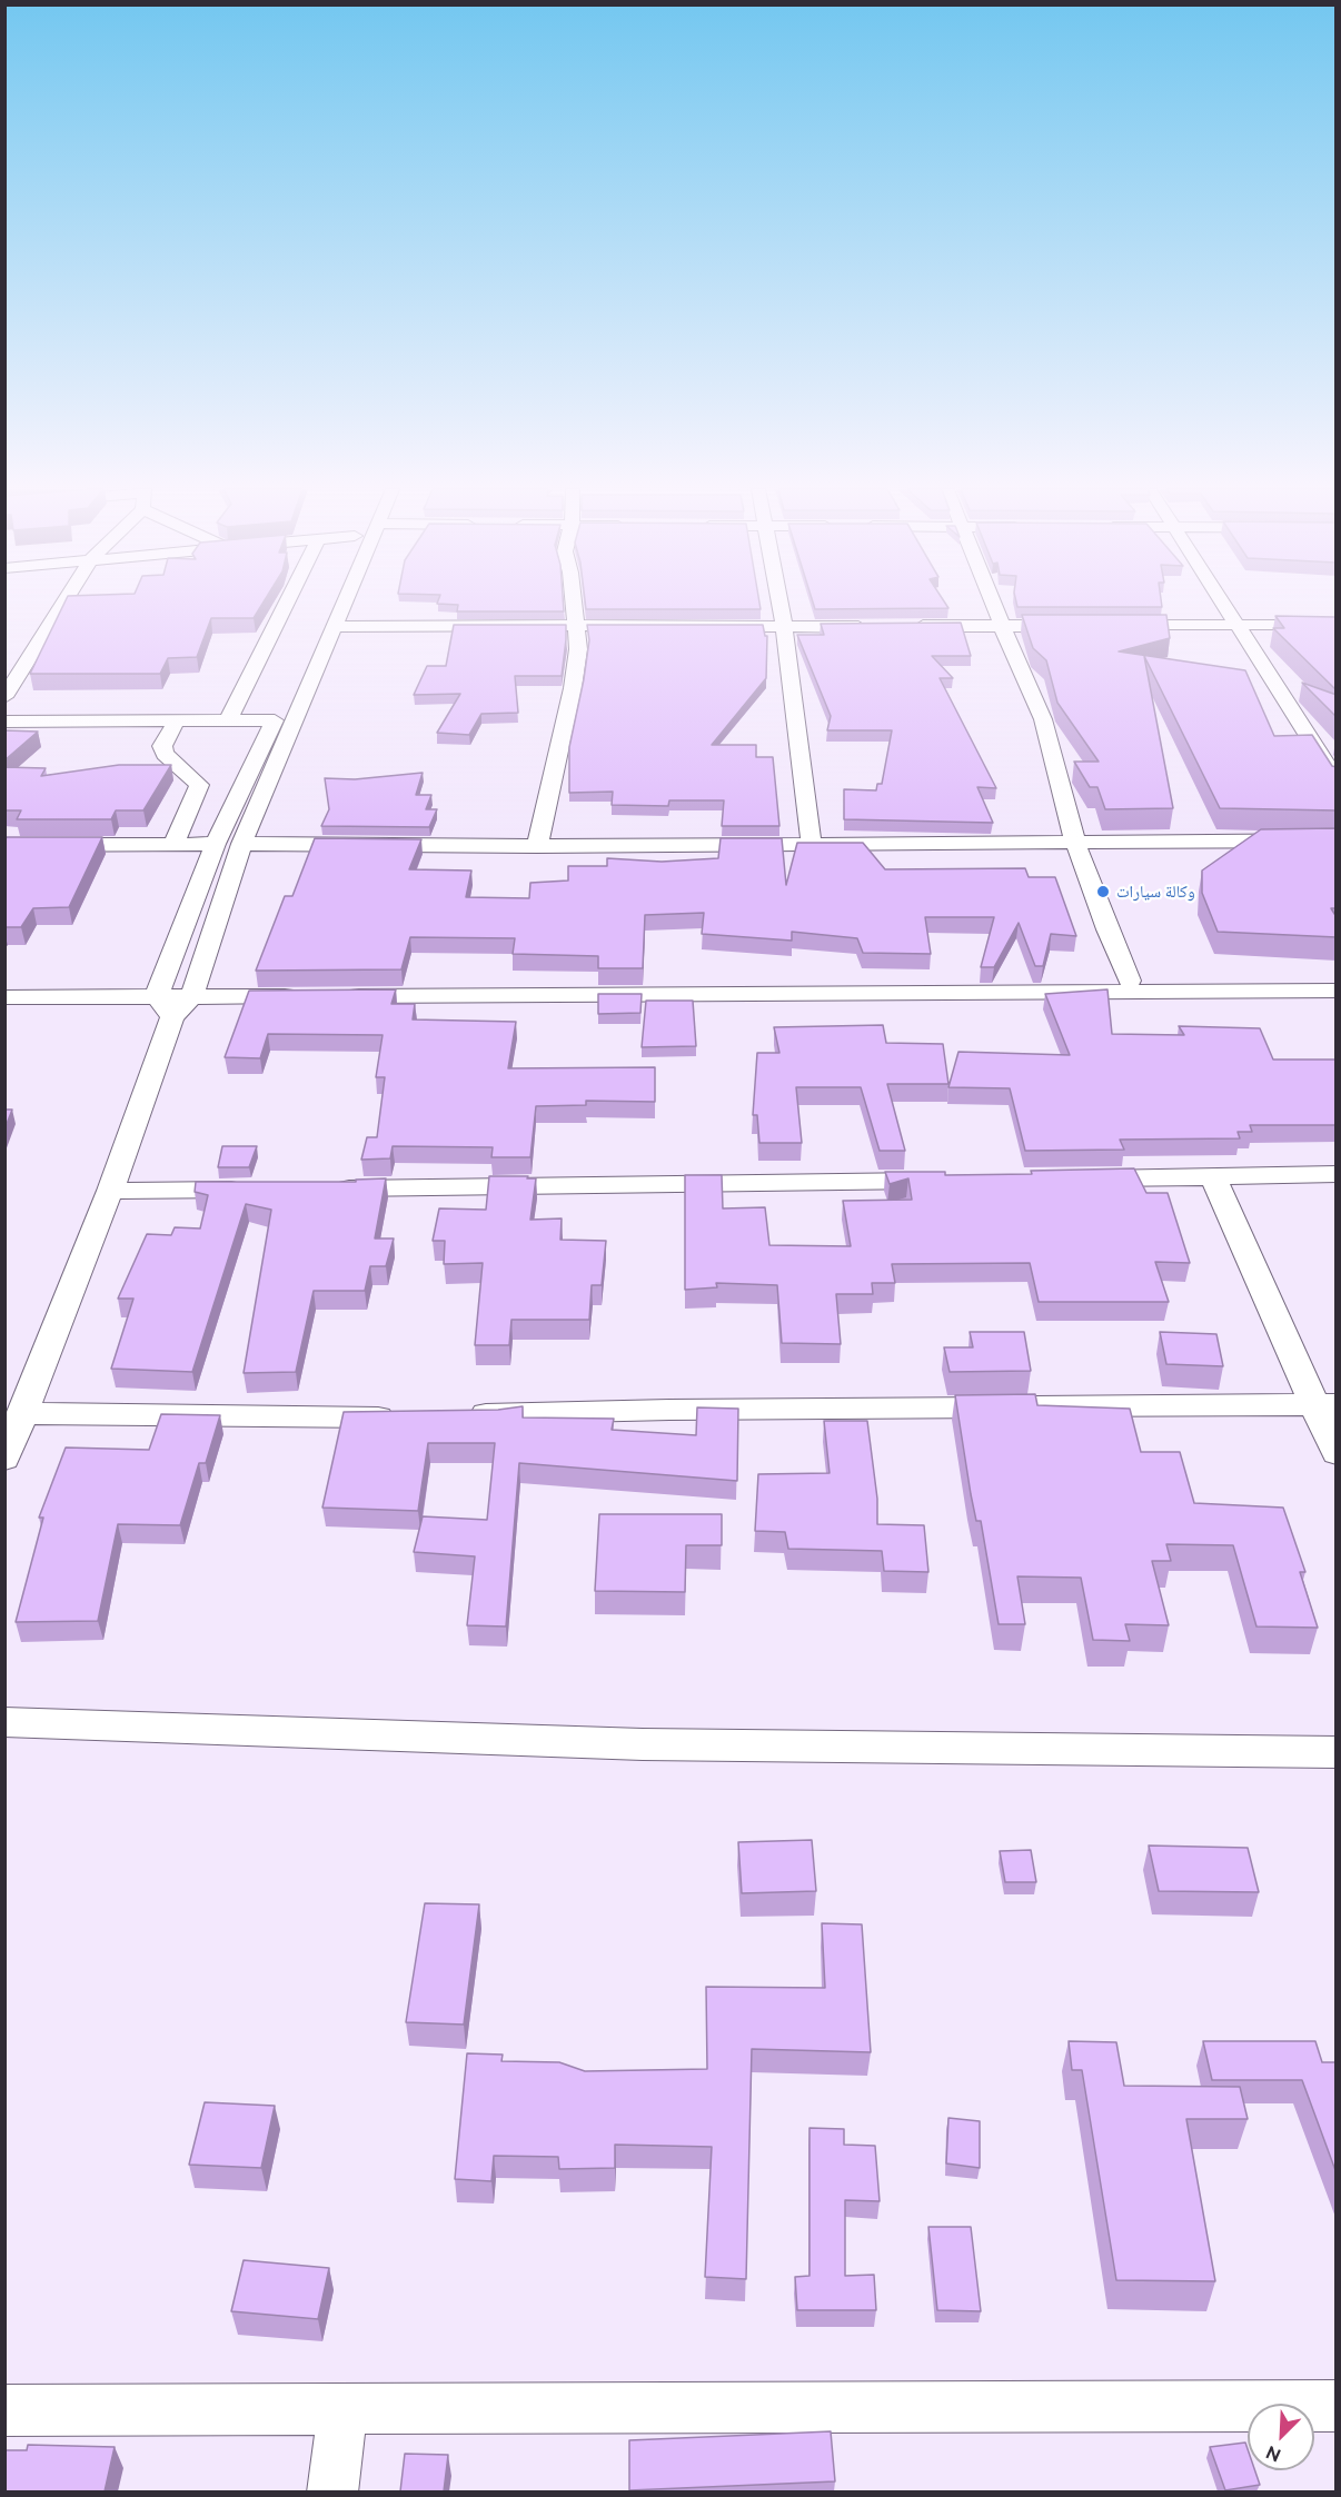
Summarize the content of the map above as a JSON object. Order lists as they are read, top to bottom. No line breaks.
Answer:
{"places":["وكالة سيارات"],"north":"bottom left"}
